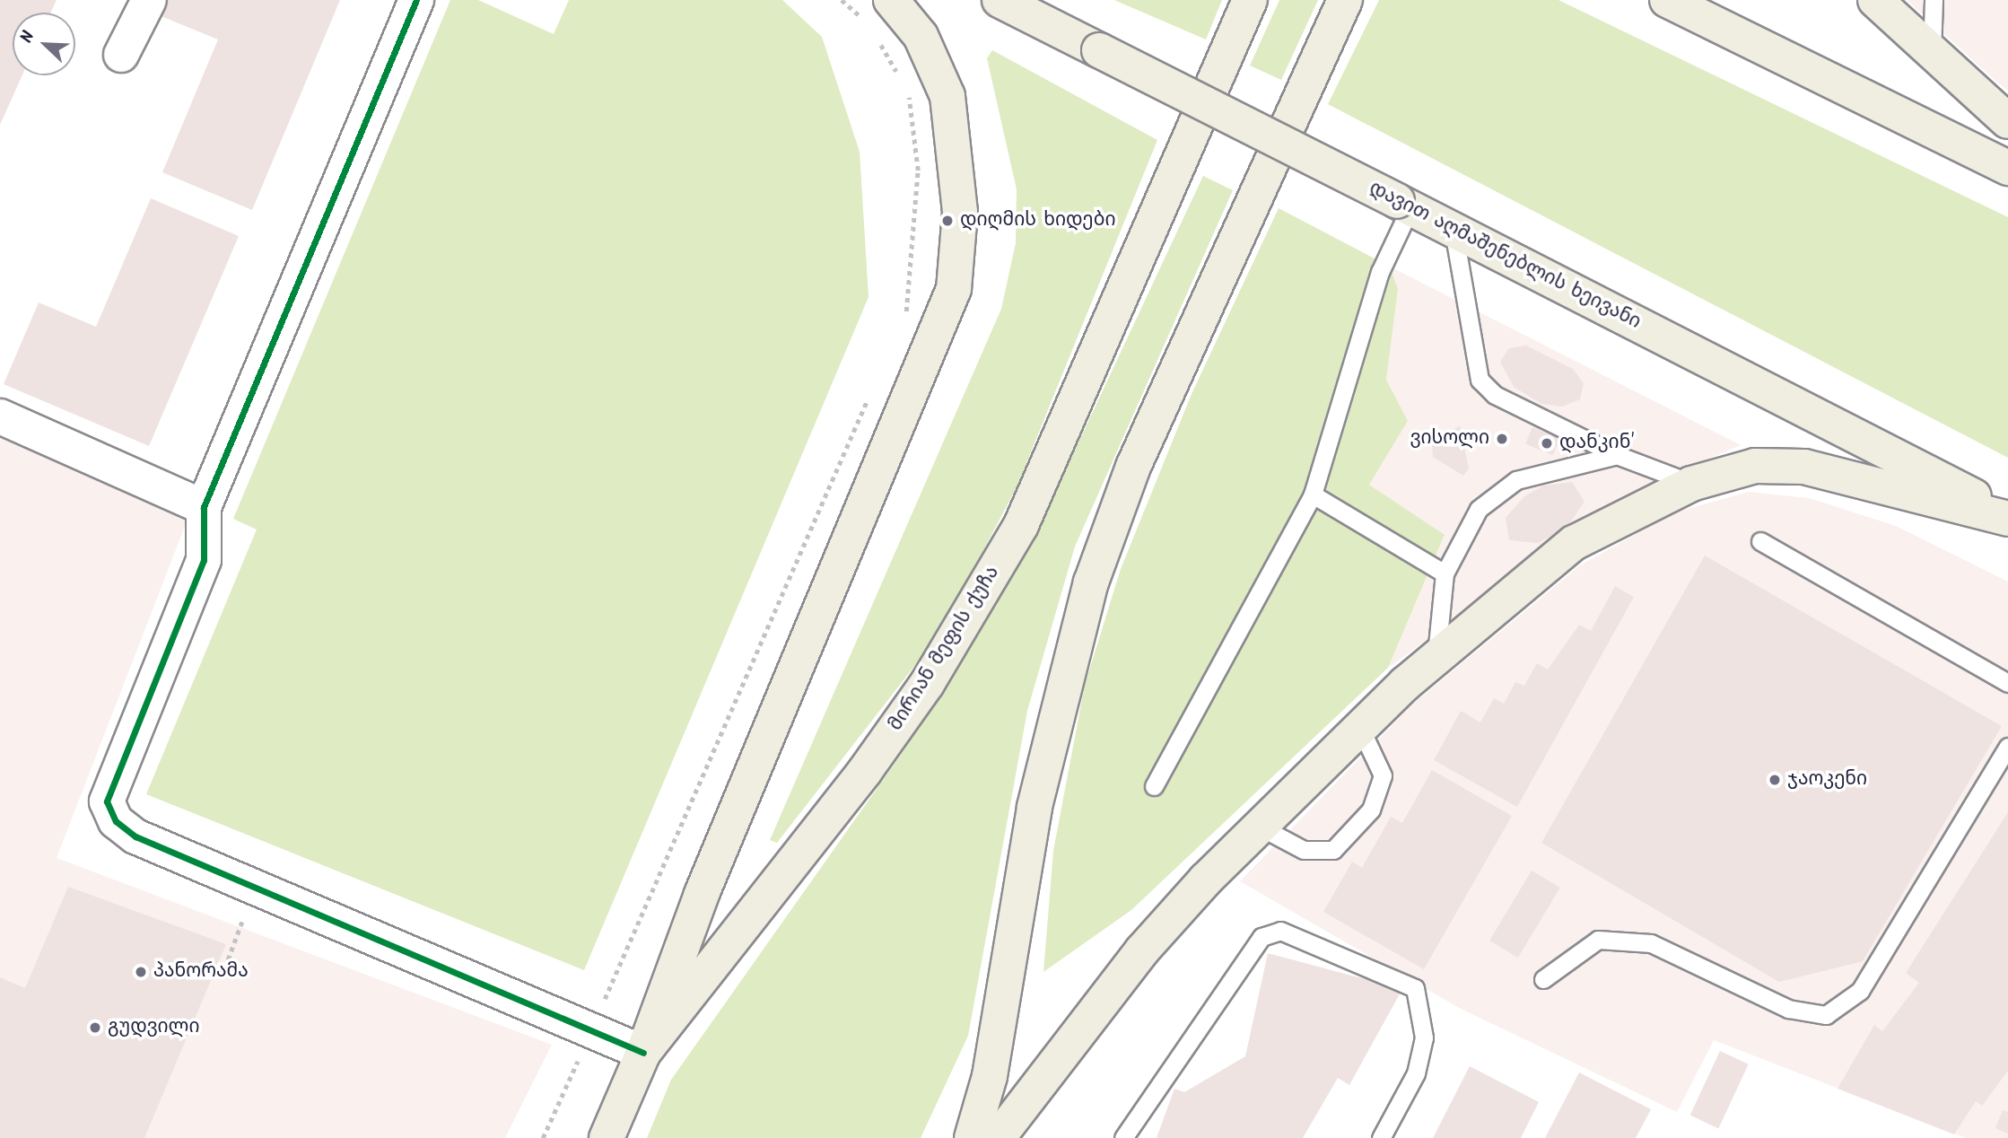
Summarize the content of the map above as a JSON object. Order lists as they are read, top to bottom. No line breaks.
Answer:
{"streets":{"main road":["დავით აღმაშენებლის ხეივანი","მირიან მეფის ქუჩა"]},"places":["დიღმის ხიდები","ვისოლი","დანკინ'","ჯაოკენი","პანორამა","გუდვილი"],"north":"top left"}
